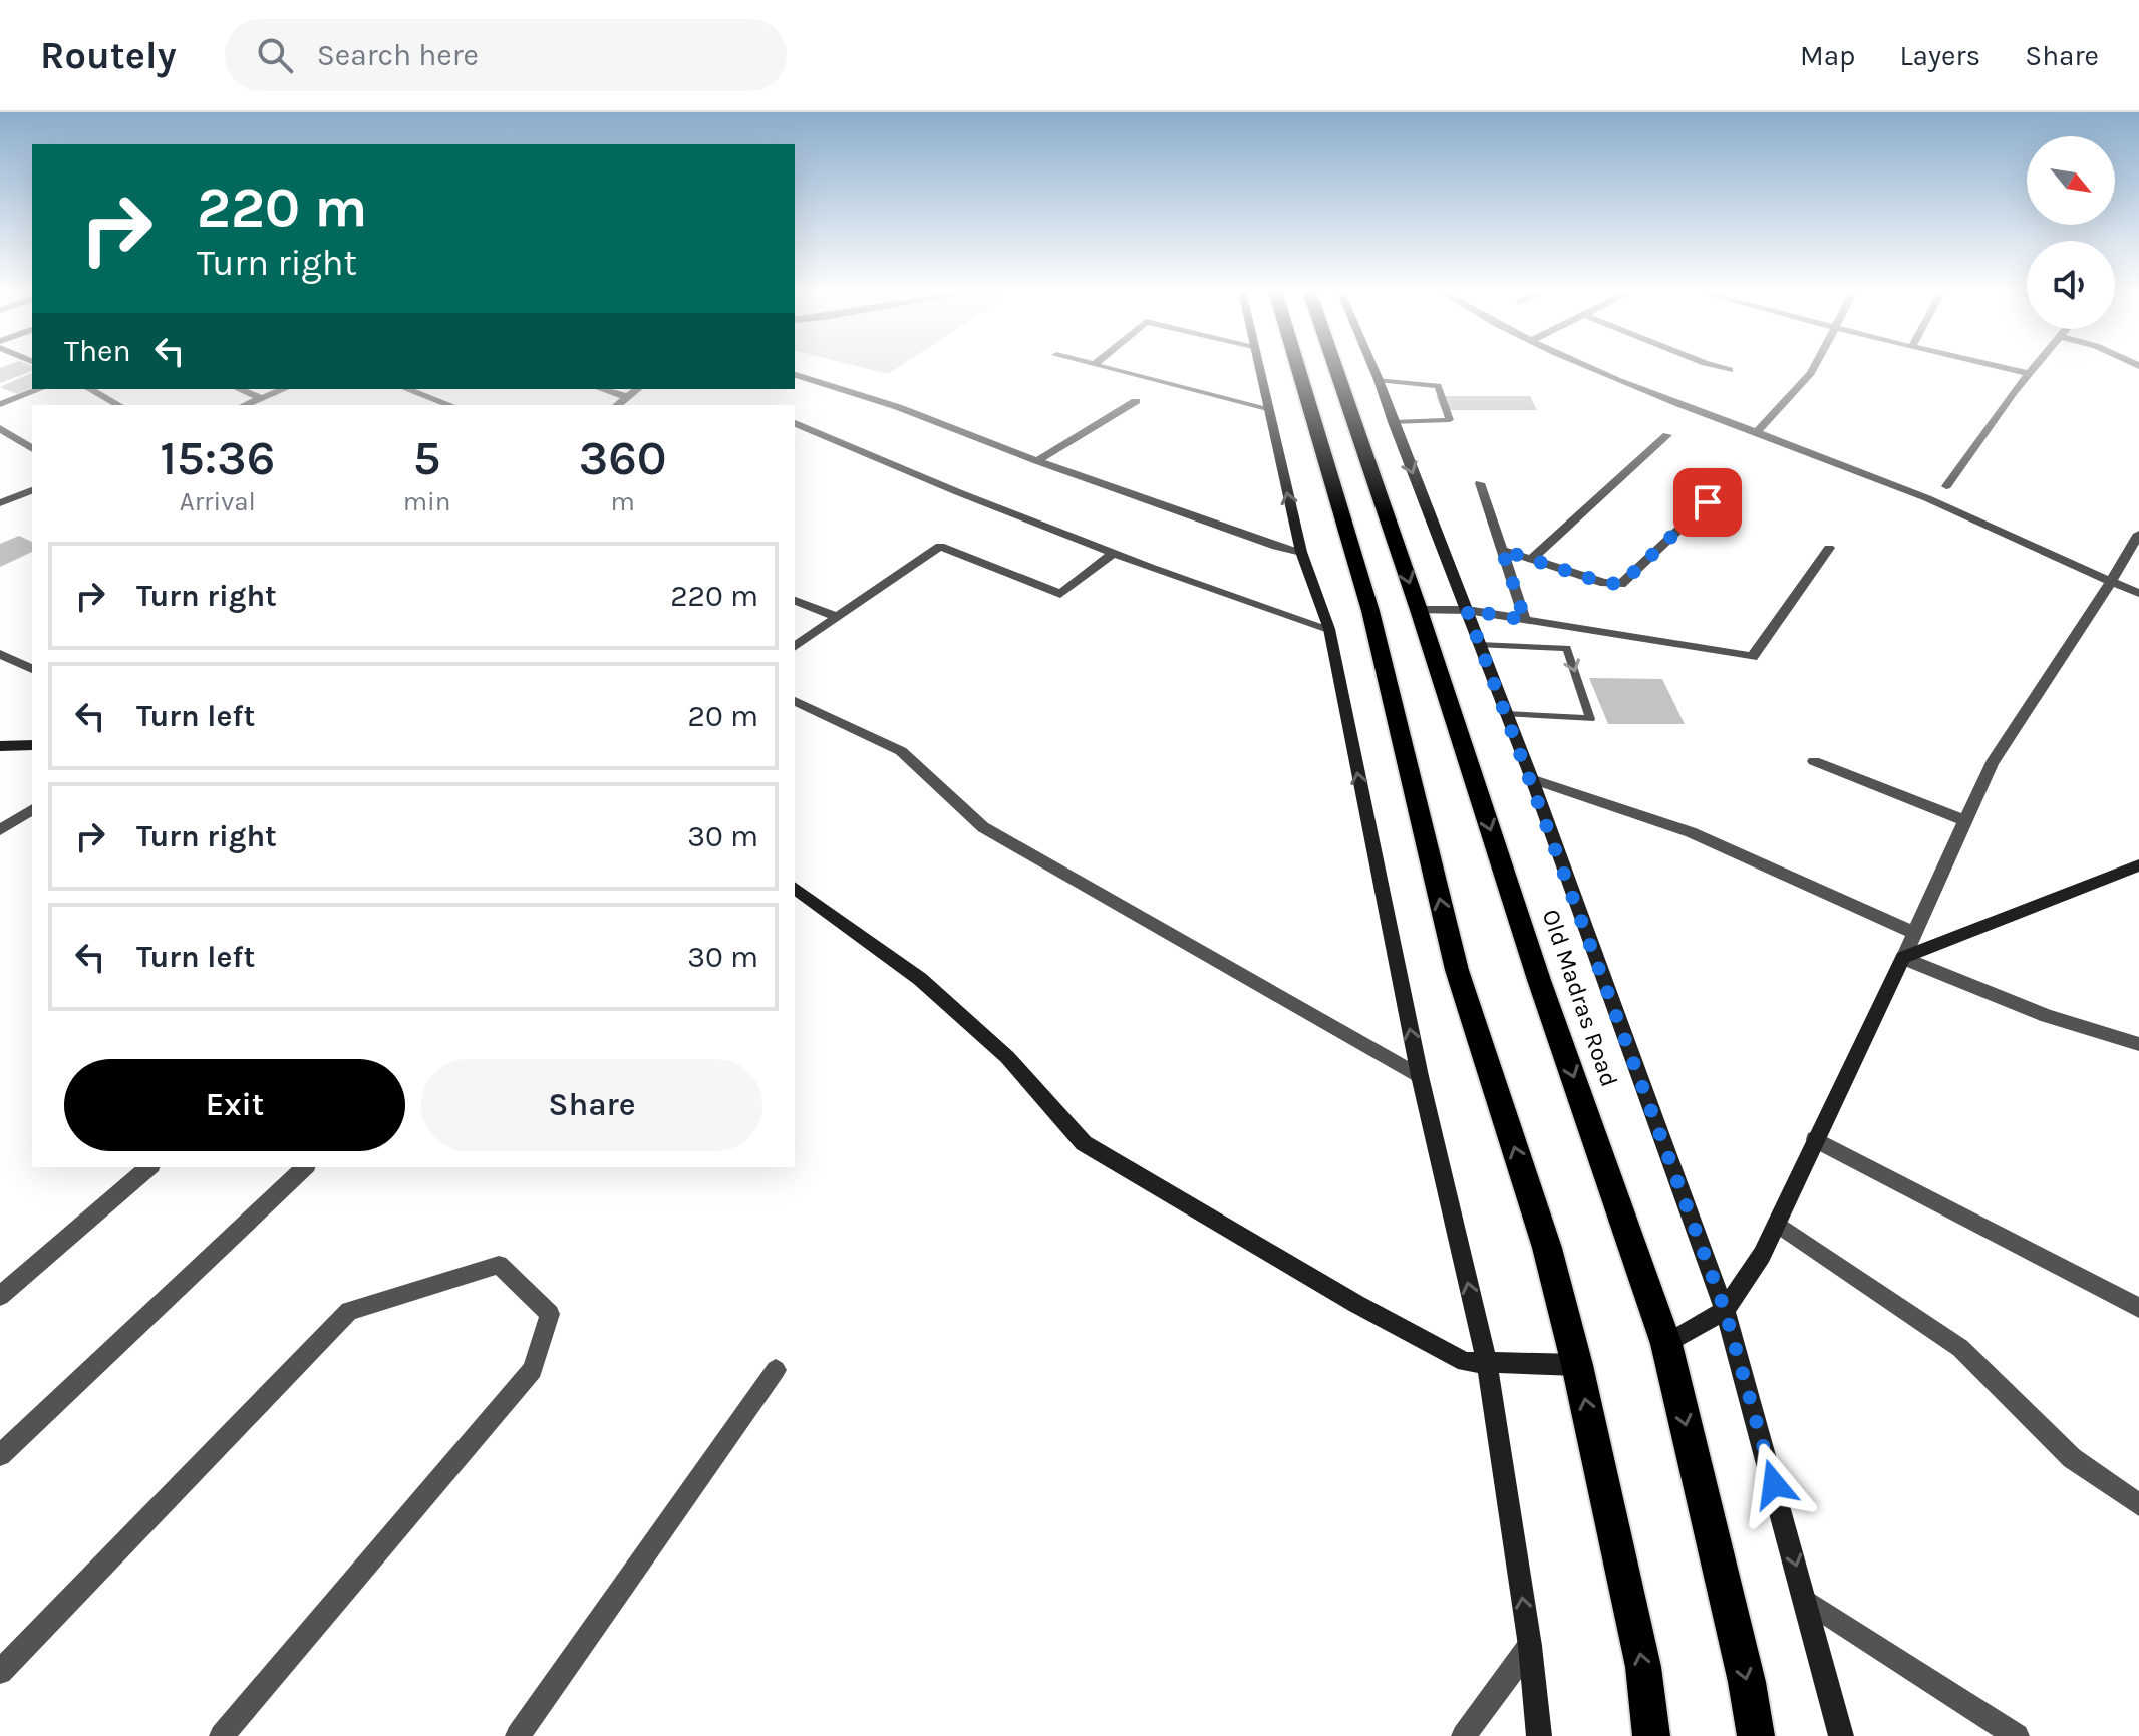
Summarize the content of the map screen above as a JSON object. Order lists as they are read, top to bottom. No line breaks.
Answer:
{"streets":{"highway":["Old Madras Road"]},"north":"bottom right","page":{"header":"Routely","search":"Search here","nav":["Map","Layers","Share"],"turn":["220 m","Turn right"],"then":"Then","eta":["15:36","Arrival","5","min","360","m"],"list":[{"name":"Turn right","value":"220 m"},{"name":"Turn left","value":"20 m"},{"name":"Turn right","value":"30 m"},{"name":"Turn left","value":"30 m"}],"buttons":["Exit","Share"]}}
